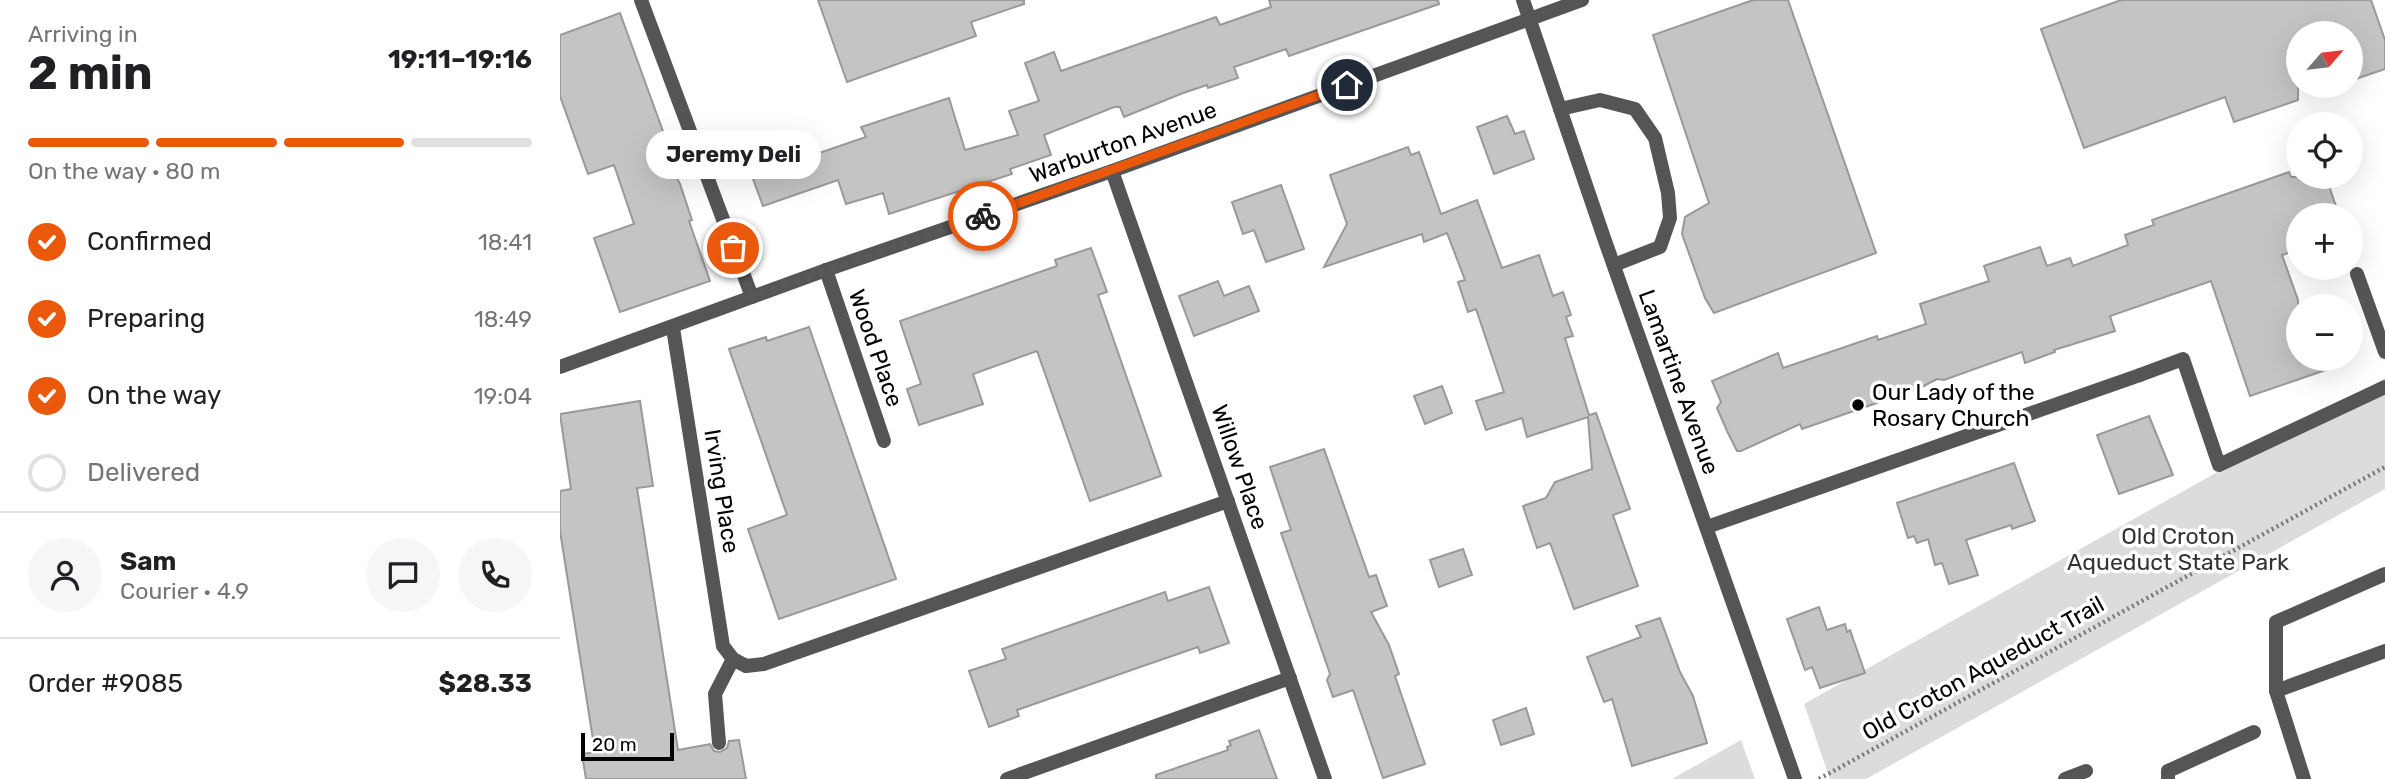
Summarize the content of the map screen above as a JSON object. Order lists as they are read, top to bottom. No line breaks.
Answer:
{"streets":{"street":["Warburton Avenue","Wood Place","Lamartine Avenue","Willow Place","Irving Place"],"path":["Old Croton Aqueduct Trail"]},"crossings":[["Warburton Avenue","Wood Place"],["Warburton Avenue","Lamartine Avenue"],["Warburton Avenue","Willow Place"],["Warburton Avenue","Irving Place"]],"parks":["Old Croton Aqueduct State Park"],"places":["Jeremy Deli","Our Lady of the Rosary Church"],"scale_bar":"20 m","north":"top right","page":{"heading":["2 min","Arriving in","19:11–19:16"],"panel":["Sam","Courier · 4.9","Order #9085","$28.33"],"map_buttons":["+","−"],"bar":"On the way · 80 m","bubble":"Jeremy Deli","list":[["Confirmed","18:41"],["Preparing","18:49"],["On the way","19:04"],"Delivered"],"scale":"20 m"}}
